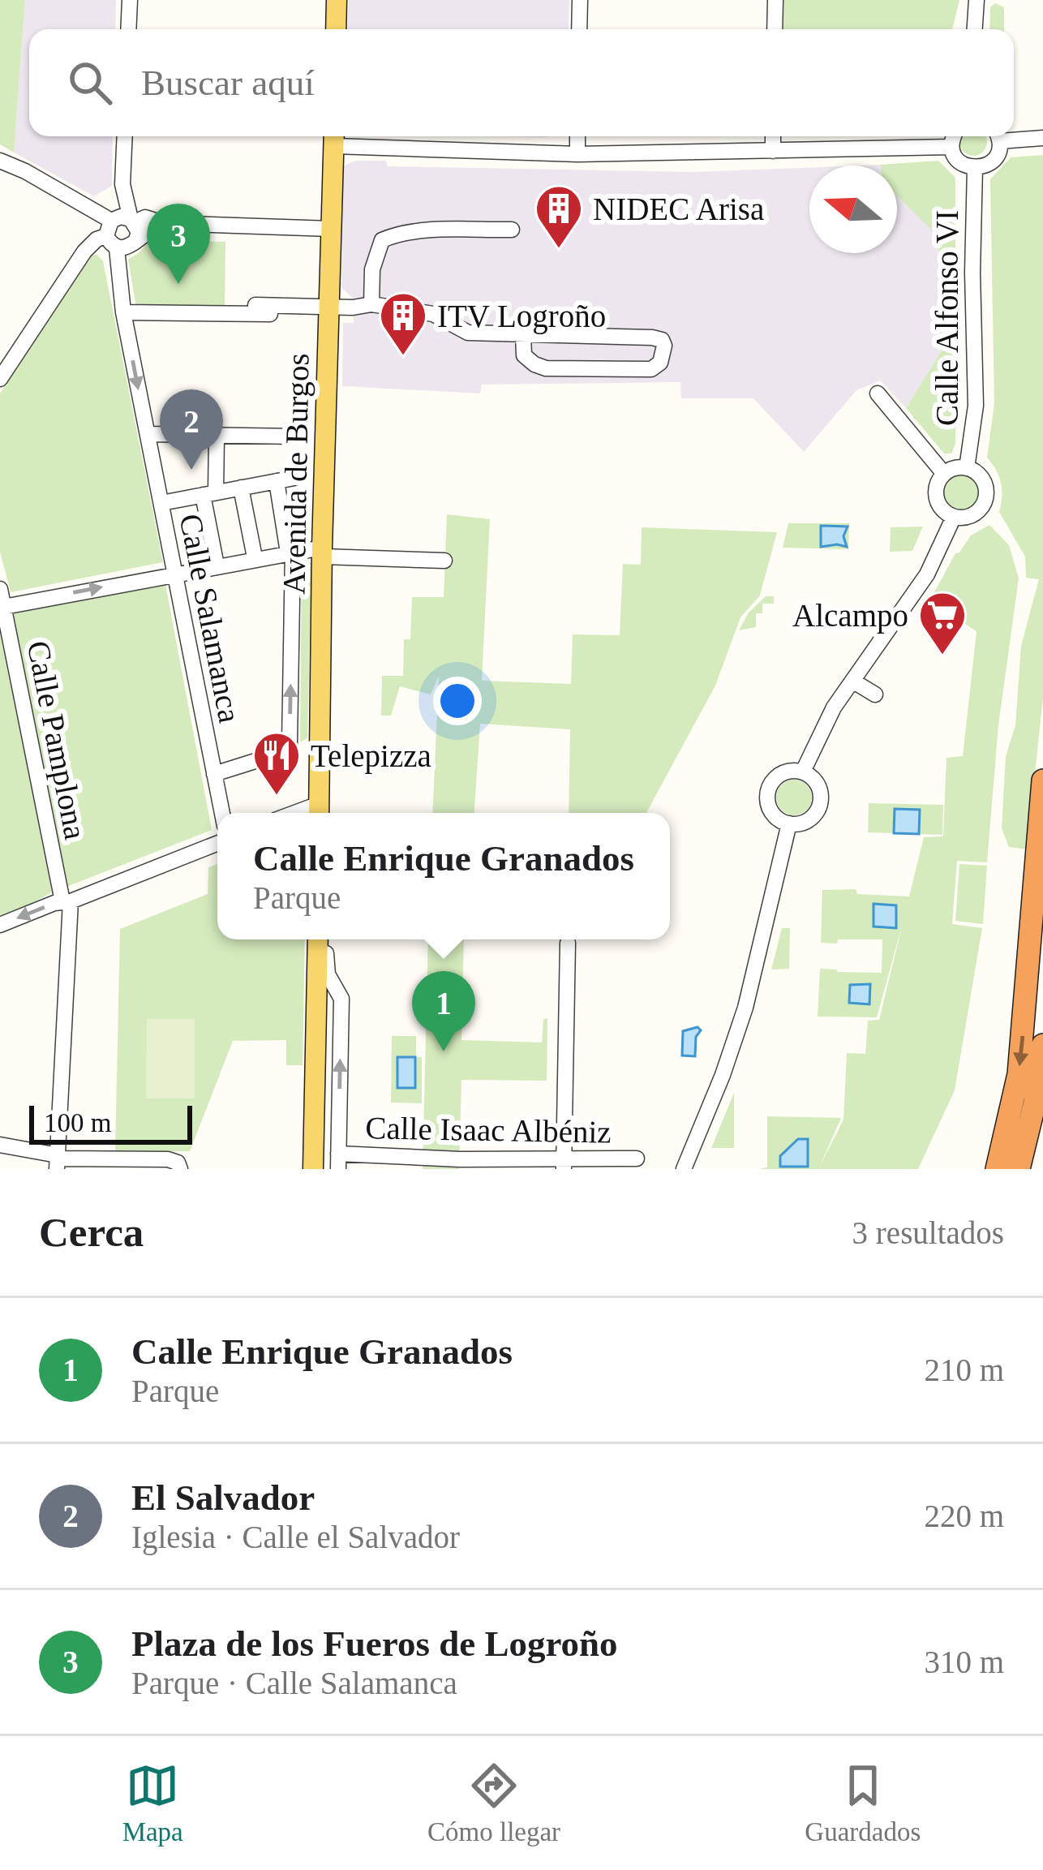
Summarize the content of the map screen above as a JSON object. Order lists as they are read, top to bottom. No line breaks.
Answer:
{"streets":{"main road":["Avenida de Burgos"],"street":["Calle Alfonso VI","Calle Salamanca","Calle Pamplona","Calle Isaac Albéniz"]},"places":{"building":["NIDEC Arisa","ITV Logroño"],"supermarket":["Alcampo"],"restaurant":["Telepizza"]},"scale_bar":"100 m","north":"left","page":{"search":"Buscar aquí","pins":["3","2","1"],"popup":["Calle Enrique Granados","Parque"],"scale":"100 m","heading":["Cerca","3 resultados"],"list":[{"mark":"1","name":"Calle Enrique Granados","note":"Parque","value":"210 m"},{"mark":"2","name":"El Salvador","note":"Iglesia · Calle el Salvador","value":"220 m"},{"mark":"3","name":"Plaza de los Fueros de Logroño","note":"Parque · Calle Salamanca","value":"310 m"}],"nav":["Mapa","Cómo llegar","Guardados"]}}
